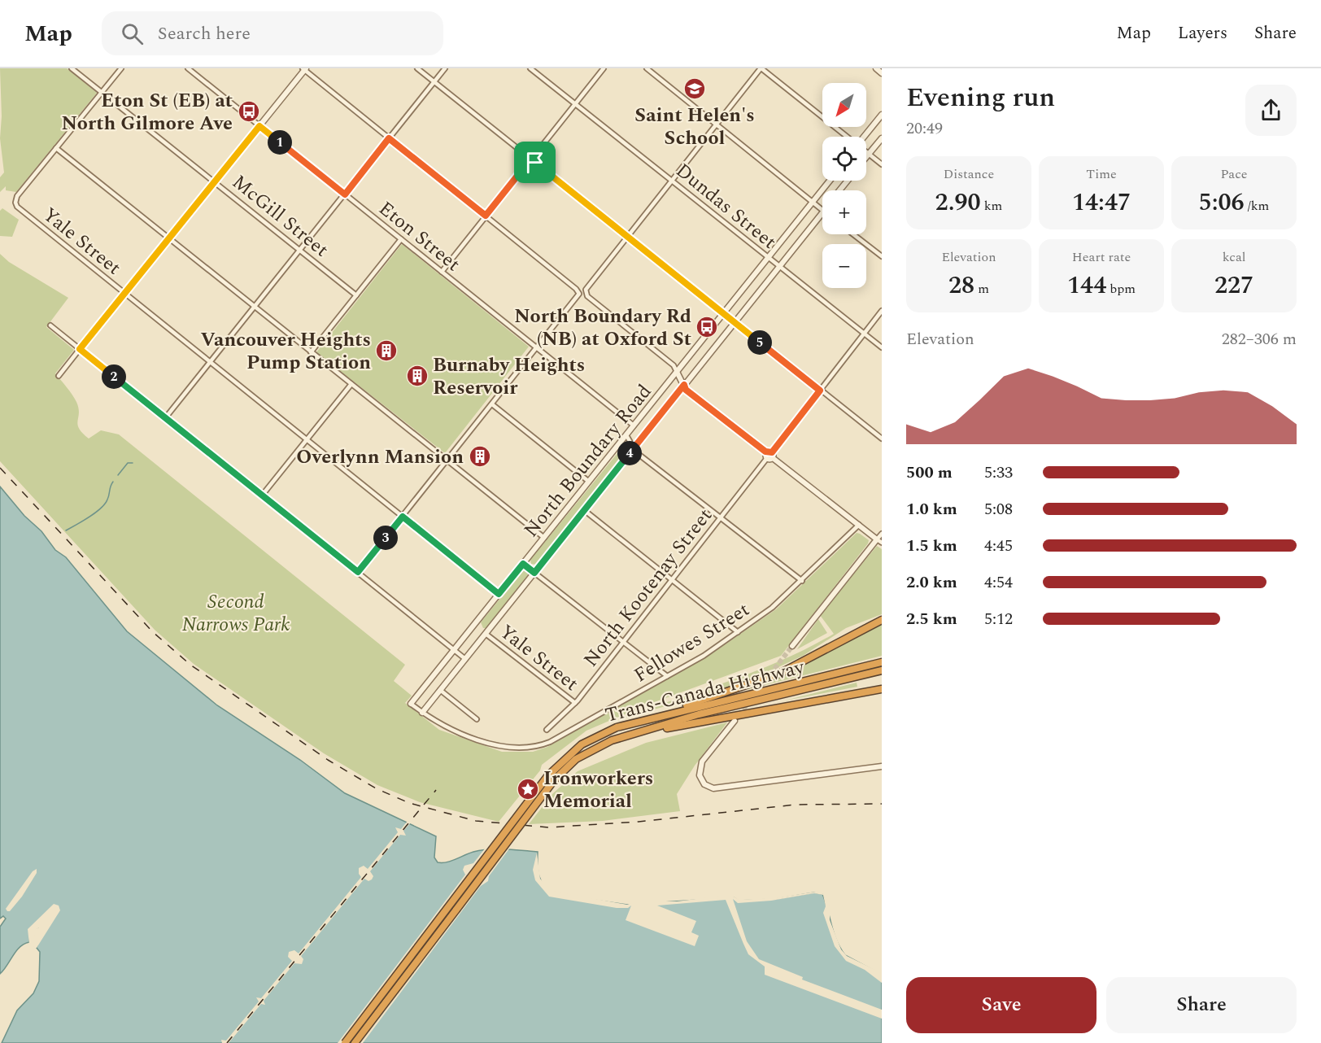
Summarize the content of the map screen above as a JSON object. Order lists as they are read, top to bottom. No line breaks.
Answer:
{"streets":{"highway":["Trans-Canada Highway"],"street":["Dundas Street","McGill Street","Eton Street","Yale Street","North Boundary Road","North Kootenay Street","Fellowes Street"]},"crossings":[["Dundas Street","North Boundary Road"],["Dundas Street","North Kootenay Street"],["Eton Street","North Boundary Road"],["Yale Street","North Boundary Road"],["Yale Street","North Kootenay Street"],["North Boundary Road","Fellowes Street"]],"parks":["Second Narrows Park"],"places":{"school or university":["Saint Helen's School"],"bus stop":["Eton St (EB) at North Gilmore Ave","North Boundary Rd (NB) at Oxford St"],"building":["Vancouver Heights Pump Station","Burnaby Heights Reservoir","Overlynn Mansion"],"place":["Ironworkers Memorial"]},"north":"bottom left","page":{"header":"Map","search":"Search here","nav":["Map","Layers","Share"],"heading":["Evening run","20:49"],"map_buttons":["+","−"],"pins":["1","5","2","4","3"],"stats":[["Distance","2.90 km"],["Time","14:47"],["Pace","5:06 /km"],["Elevation","28 m"],["Heart rate","144 bpm"],["kcal","227"]],"chart":["Elevation","282–306 m"],"list":[{"name":"500 m","note":"5:33"},{"name":"1.0 km","note":"5:08"},{"name":"1.5 km","note":"4:45"},{"name":"2.0 km","note":"4:54"},{"name":"2.5 km","note":"5:12"}],"buttons":["Save","Share"]}}
